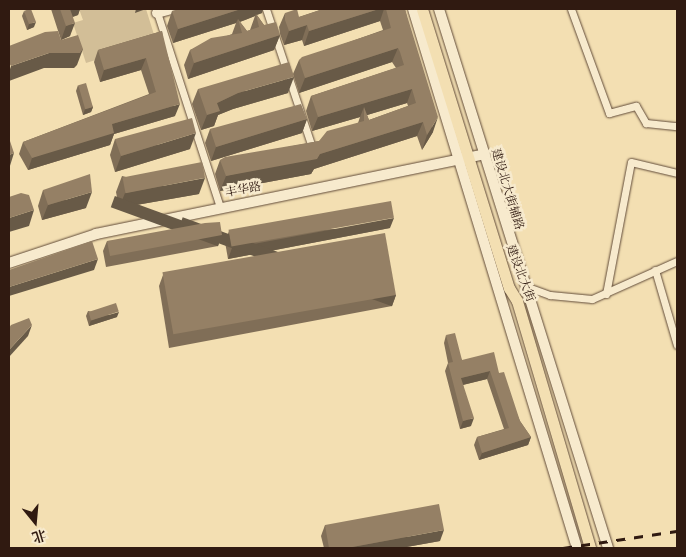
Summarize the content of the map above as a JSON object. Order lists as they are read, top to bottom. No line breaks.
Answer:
{"streets":{"main road":["建设北大街"],"street":["丰华路","建设北大街辅路"]},"crossings":[["丰华路","建设北大街辅路"],["丰华路","建设北大街"],["建设北大街辅路","建设北大街"]],"north":"bottom"}
